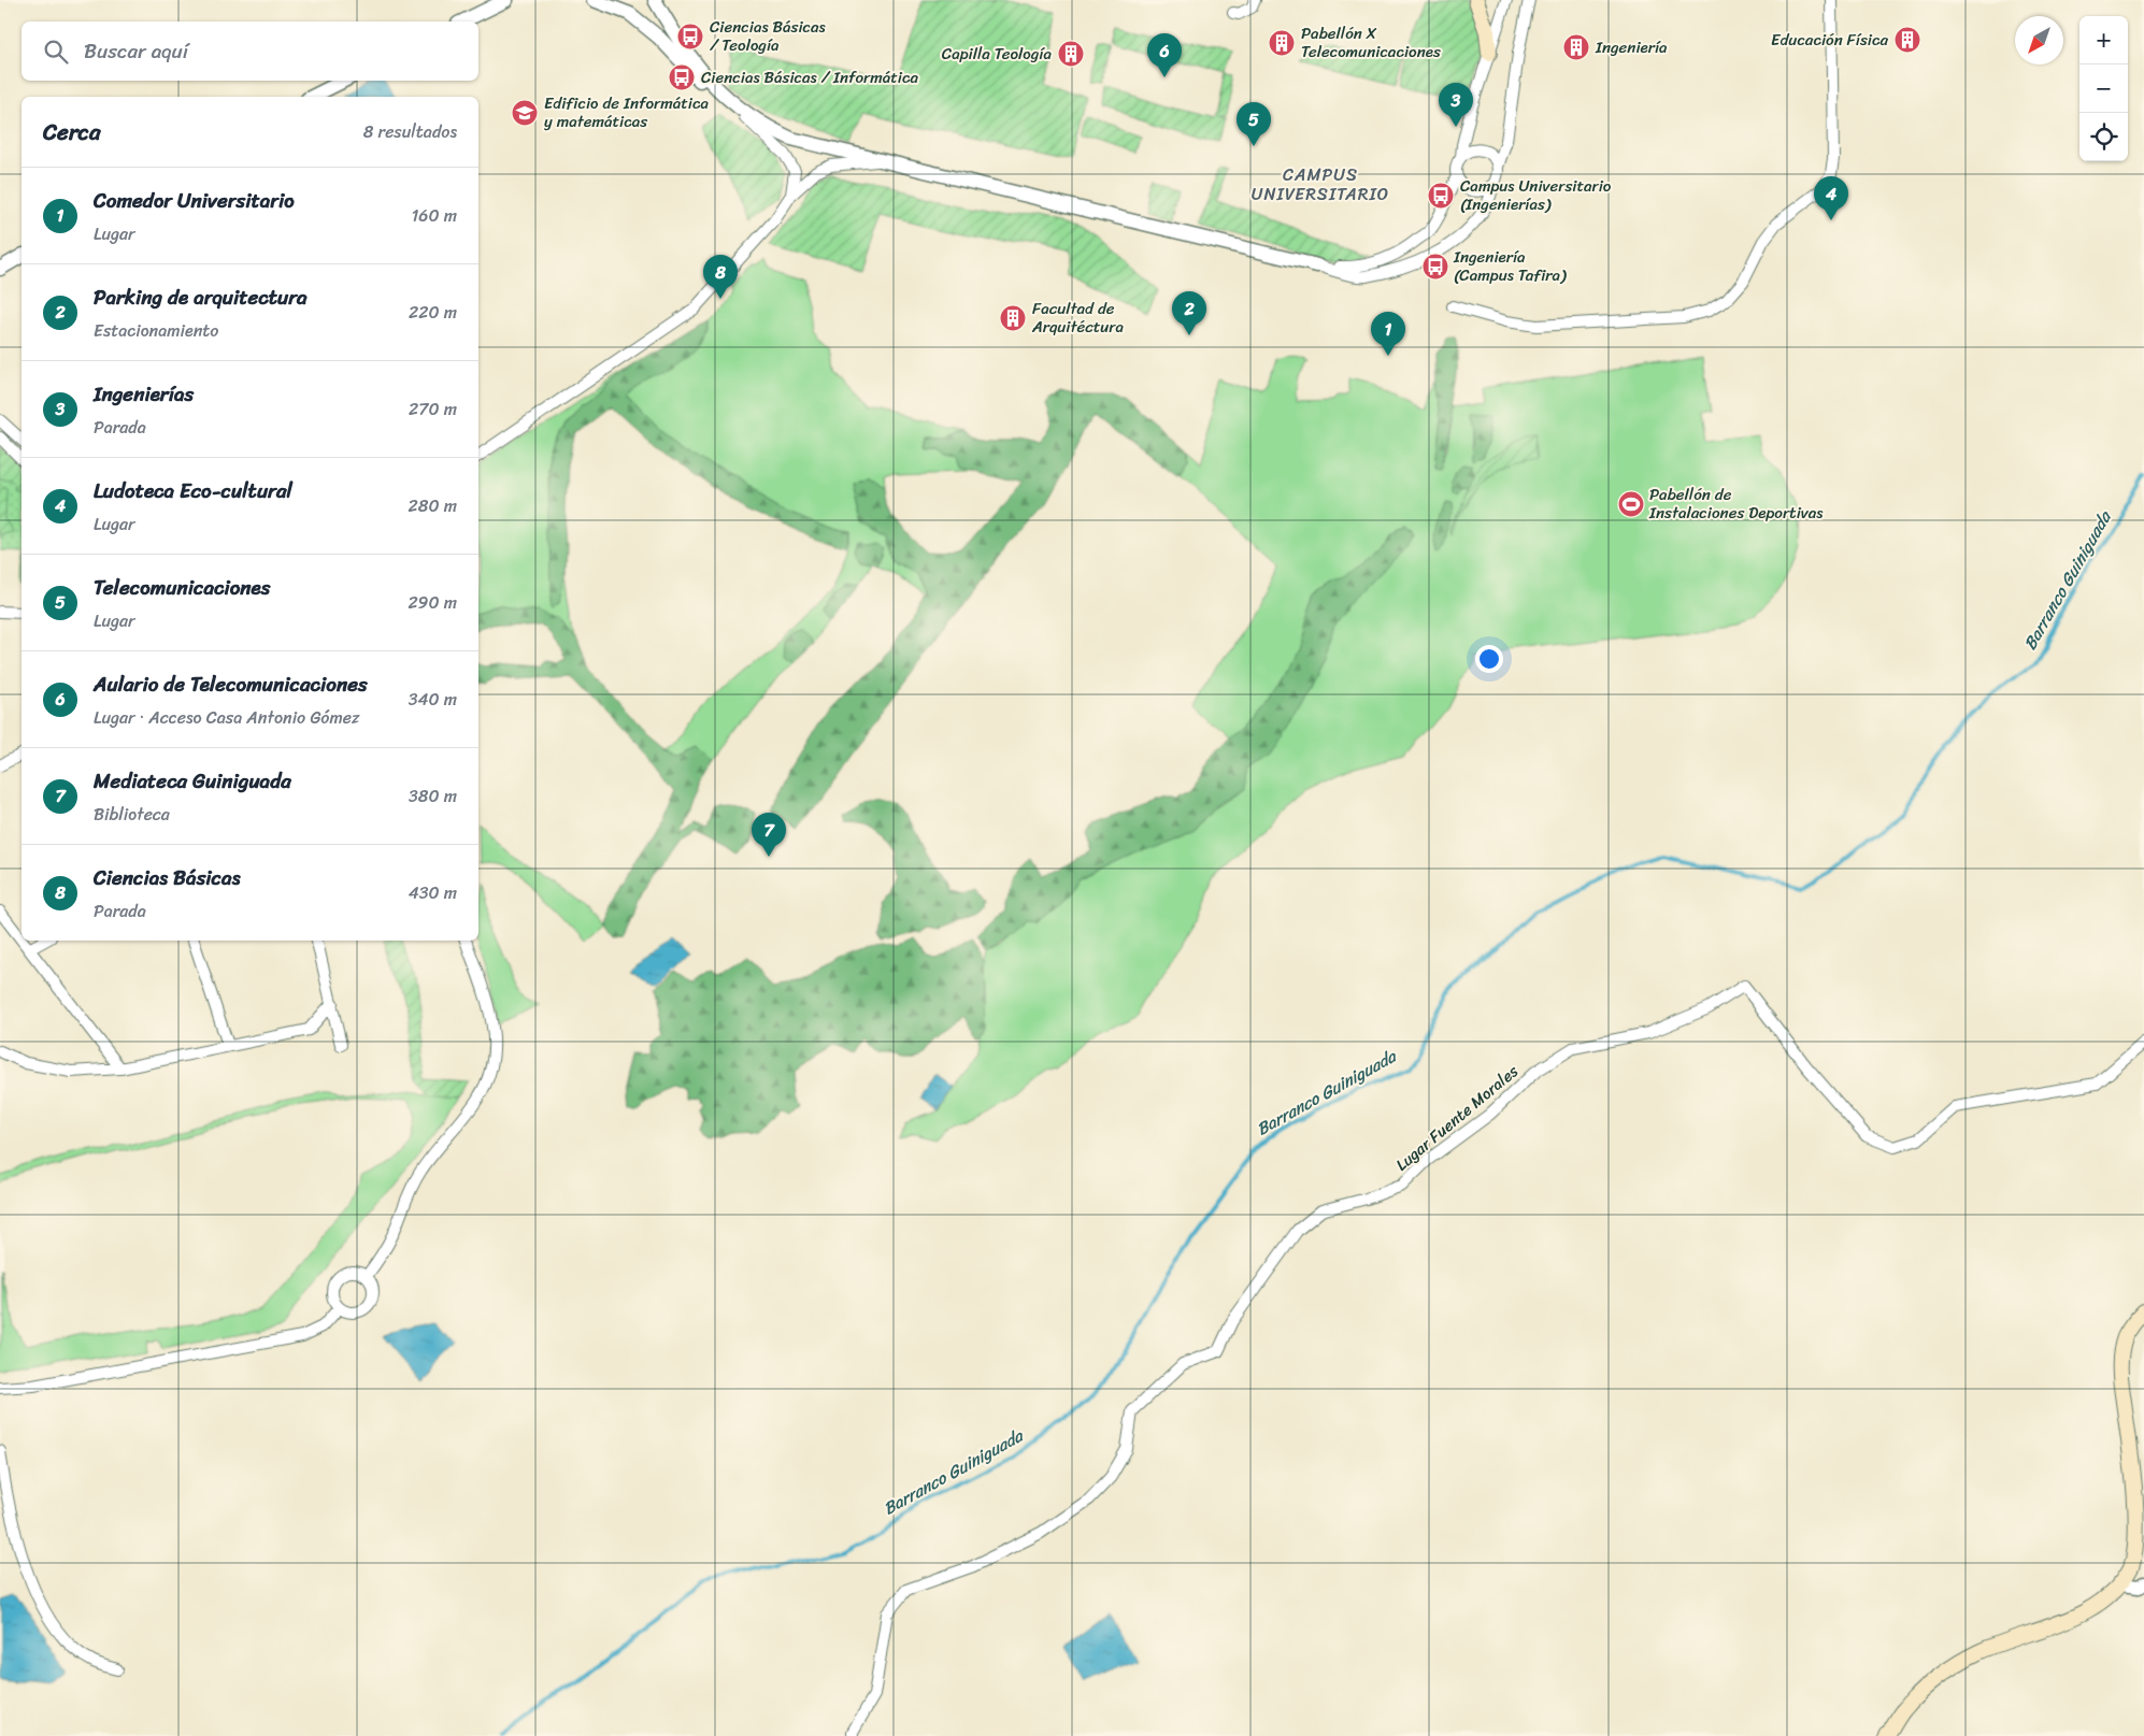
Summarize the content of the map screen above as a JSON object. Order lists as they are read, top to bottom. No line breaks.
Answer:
{"streets":{"street":["Lugar Fuente Morales"]},"districts":["CAMPUS UNIVERSITARIO"],"water":["Barranco Guiniguada"],"places":{"bus stop":["Ciencias Básicas / Teología","Ciencias Básicas / Informática","Campus Universitario (Ingenierías)","Ingeniería (Campus Tafira)"],"building":["Educación Física","Pabellón X Telecomunicaciones","Ingeniería","Capilla Teología","Facultad de Arquitéctura"],"school or university":["Edificio de Informática y matemáticas"],"sports":["Pabellón de Instalaciones Deportivas"]},"north":"bottom left","page":{"map_buttons":["+","−"],"search":"Buscar aquí","pins":["6","3","5","4","8","2","1","7"],"heading":["Cerca","8 resultados"],"list":[{"mark":"1","name":"Comedor Universitario","note":"Lugar","value":"160 m"},{"mark":"2","name":"Parking de arquitectura","note":"Estacionamiento","value":"220 m"},{"mark":"3","name":"Ingenierías","note":"Parada","value":"270 m"},{"mark":"4","name":"Ludoteca Eco-cultural","note":"Lugar","value":"280 m"},{"mark":"5","name":"Telecomunicaciones","note":"Lugar","value":"290 m"},{"mark":"6","name":"Aulario de Telecomunicaciones","note":"Lugar · Acceso Casa Antonio Gómez","value":"340 m"},{"mark":"7","name":"Mediateca Guiniguada","note":"Biblioteca","value":"380 m"},{"mark":"8","name":"Ciencias Básicas","note":"Parada","value":"430 m"}]}}
